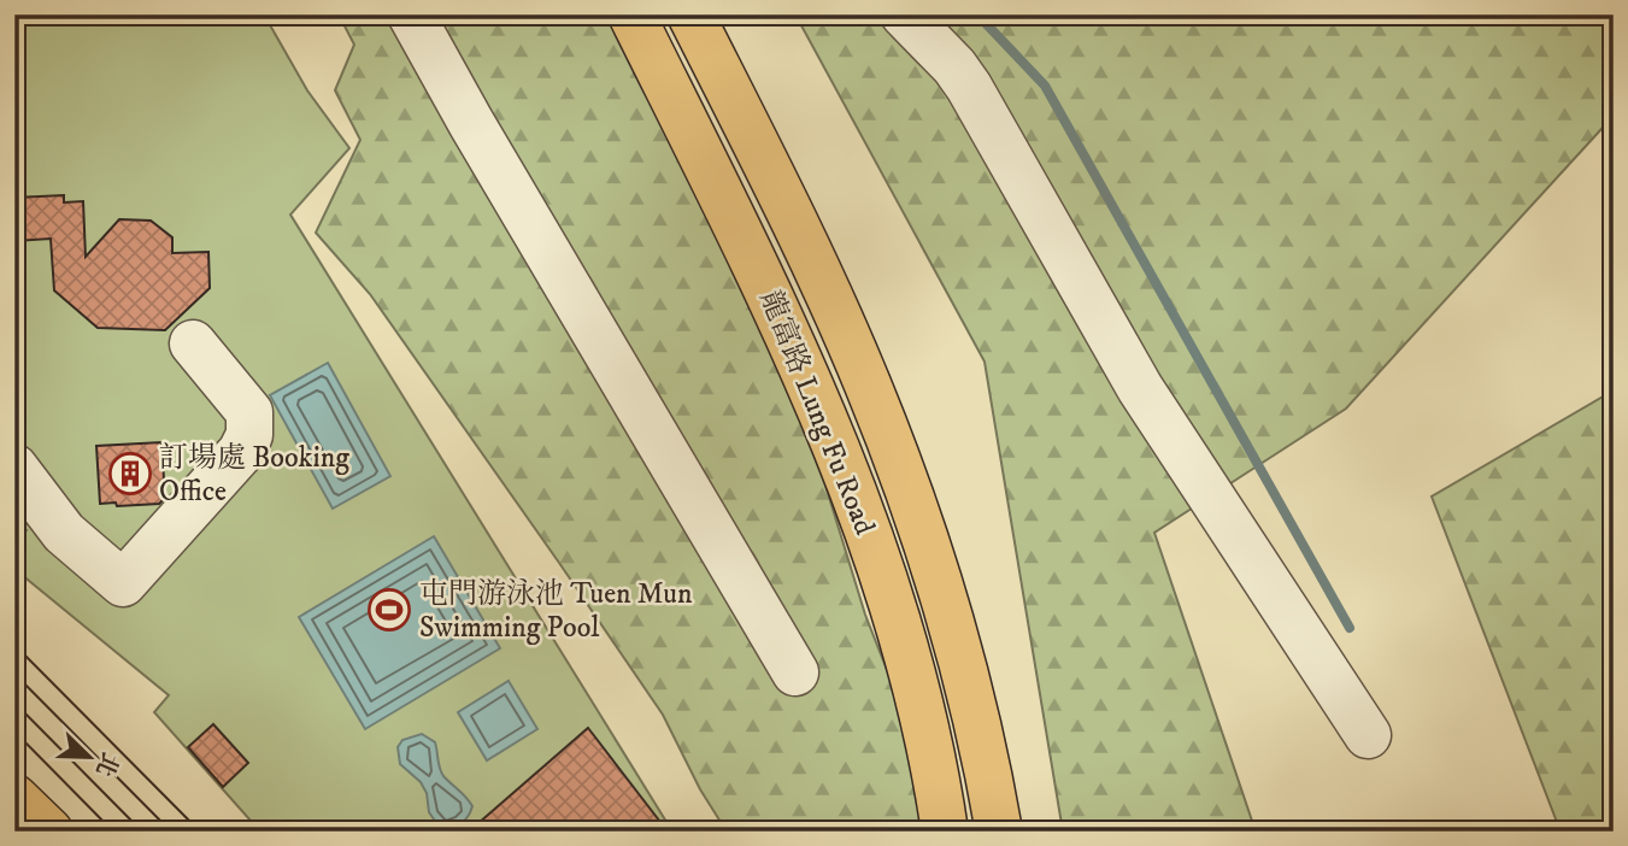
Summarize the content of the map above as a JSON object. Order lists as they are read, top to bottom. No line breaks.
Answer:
{"streets":{"main road":["龍富路 Lung Fu Road"]},"places":{"building":["訂場處 Booking Office"],"sports":["屯門游泳池 Tuen Mun Swimming Pool"]},"north":"bottom right"}
